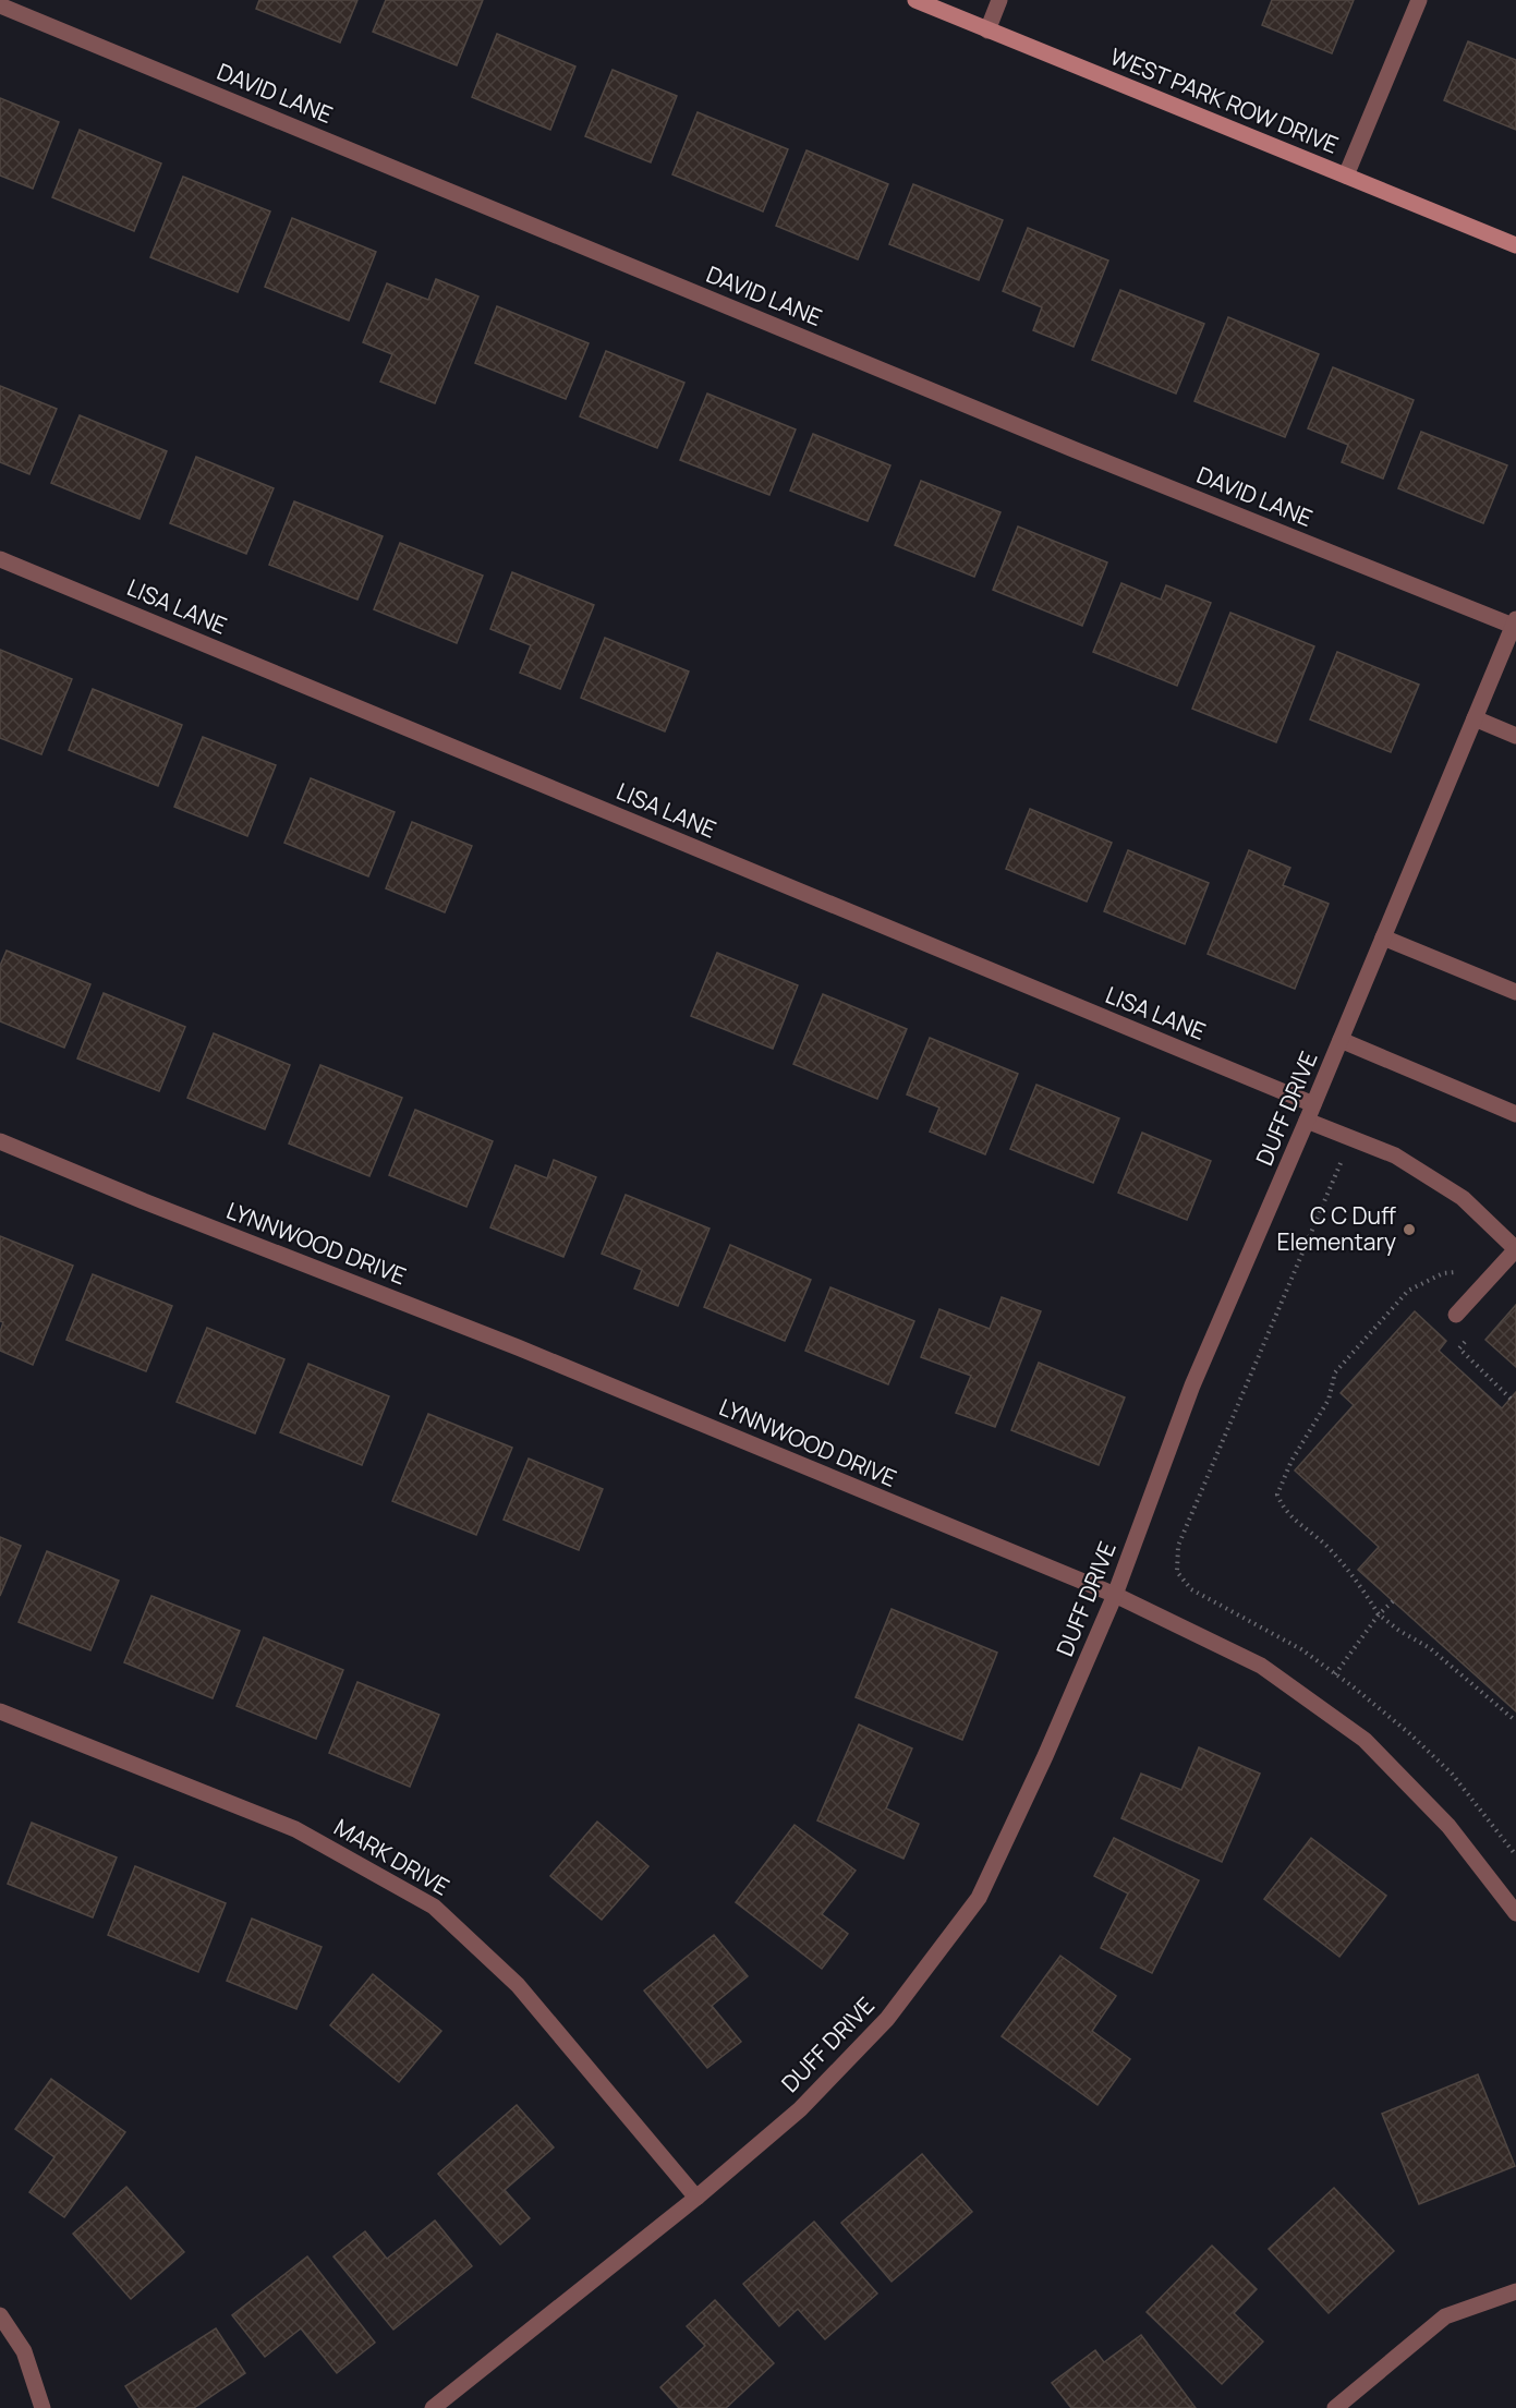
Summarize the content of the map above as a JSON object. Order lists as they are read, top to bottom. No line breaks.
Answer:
{"streets":{"main road":["WEST PARK ROW DRIVE"],"street":["DAVID LANE","LISA LANE","DUFF DRIVE","LYNNWOOD DRIVE","MARK DRIVE"]},"crossings":[["DAVID LANE","DUFF DRIVE"],["LISA LANE","DUFF DRIVE"],["DUFF DRIVE","LYNNWOOD DRIVE"],["DUFF DRIVE","MARK DRIVE"]],"places":["C C Duff Elementary"]}
